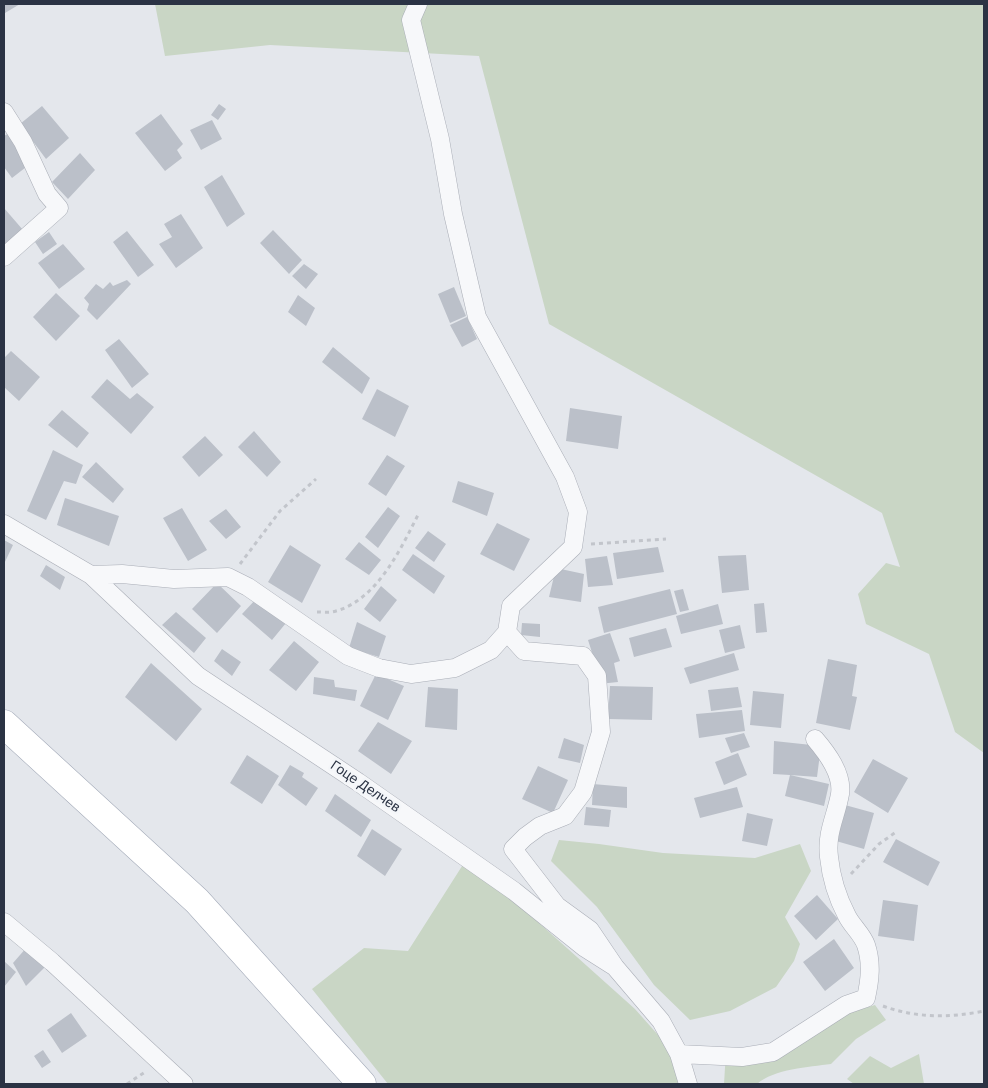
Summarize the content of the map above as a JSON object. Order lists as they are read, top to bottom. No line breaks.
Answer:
{"streets":{"street":["Гоце Делчев"]}}
